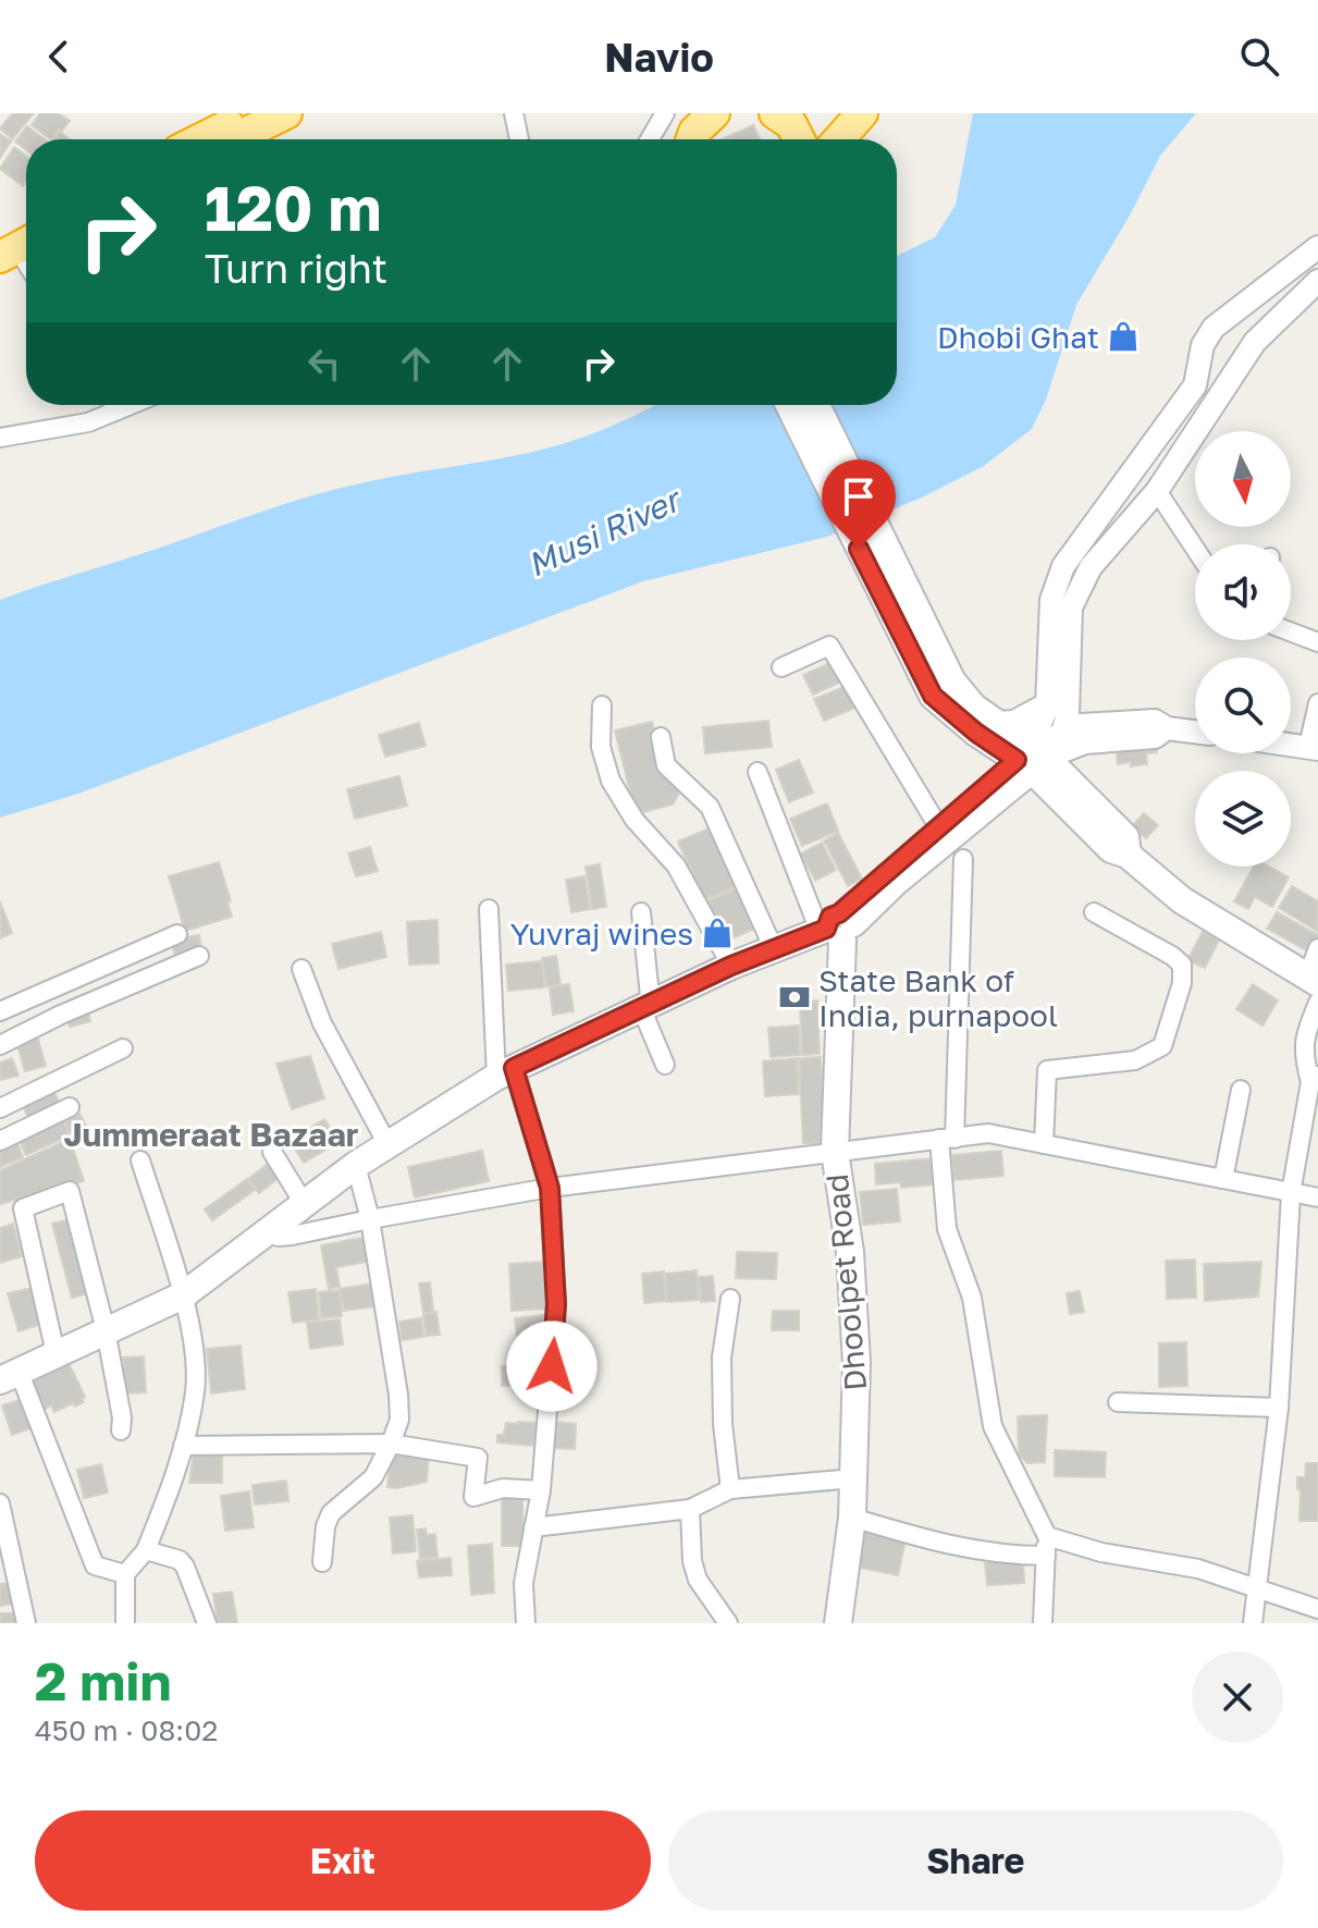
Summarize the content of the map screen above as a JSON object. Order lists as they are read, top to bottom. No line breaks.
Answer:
{"streets":{"main road":["Dhoolpet Road"]},"districts":["Jummeraat Bazaar"],"water":["Musi River"],"places":{"shop":["Dhobi Ghat","Yuvraj wines"],"bank":["State Bank of India, purnapool"]},"north":"bottom","page":{"header":"Navio","turn":["120 m","Turn right"],"heading":["2 min","450 m · 08:02"],"buttons":["Exit","Share"]}}
